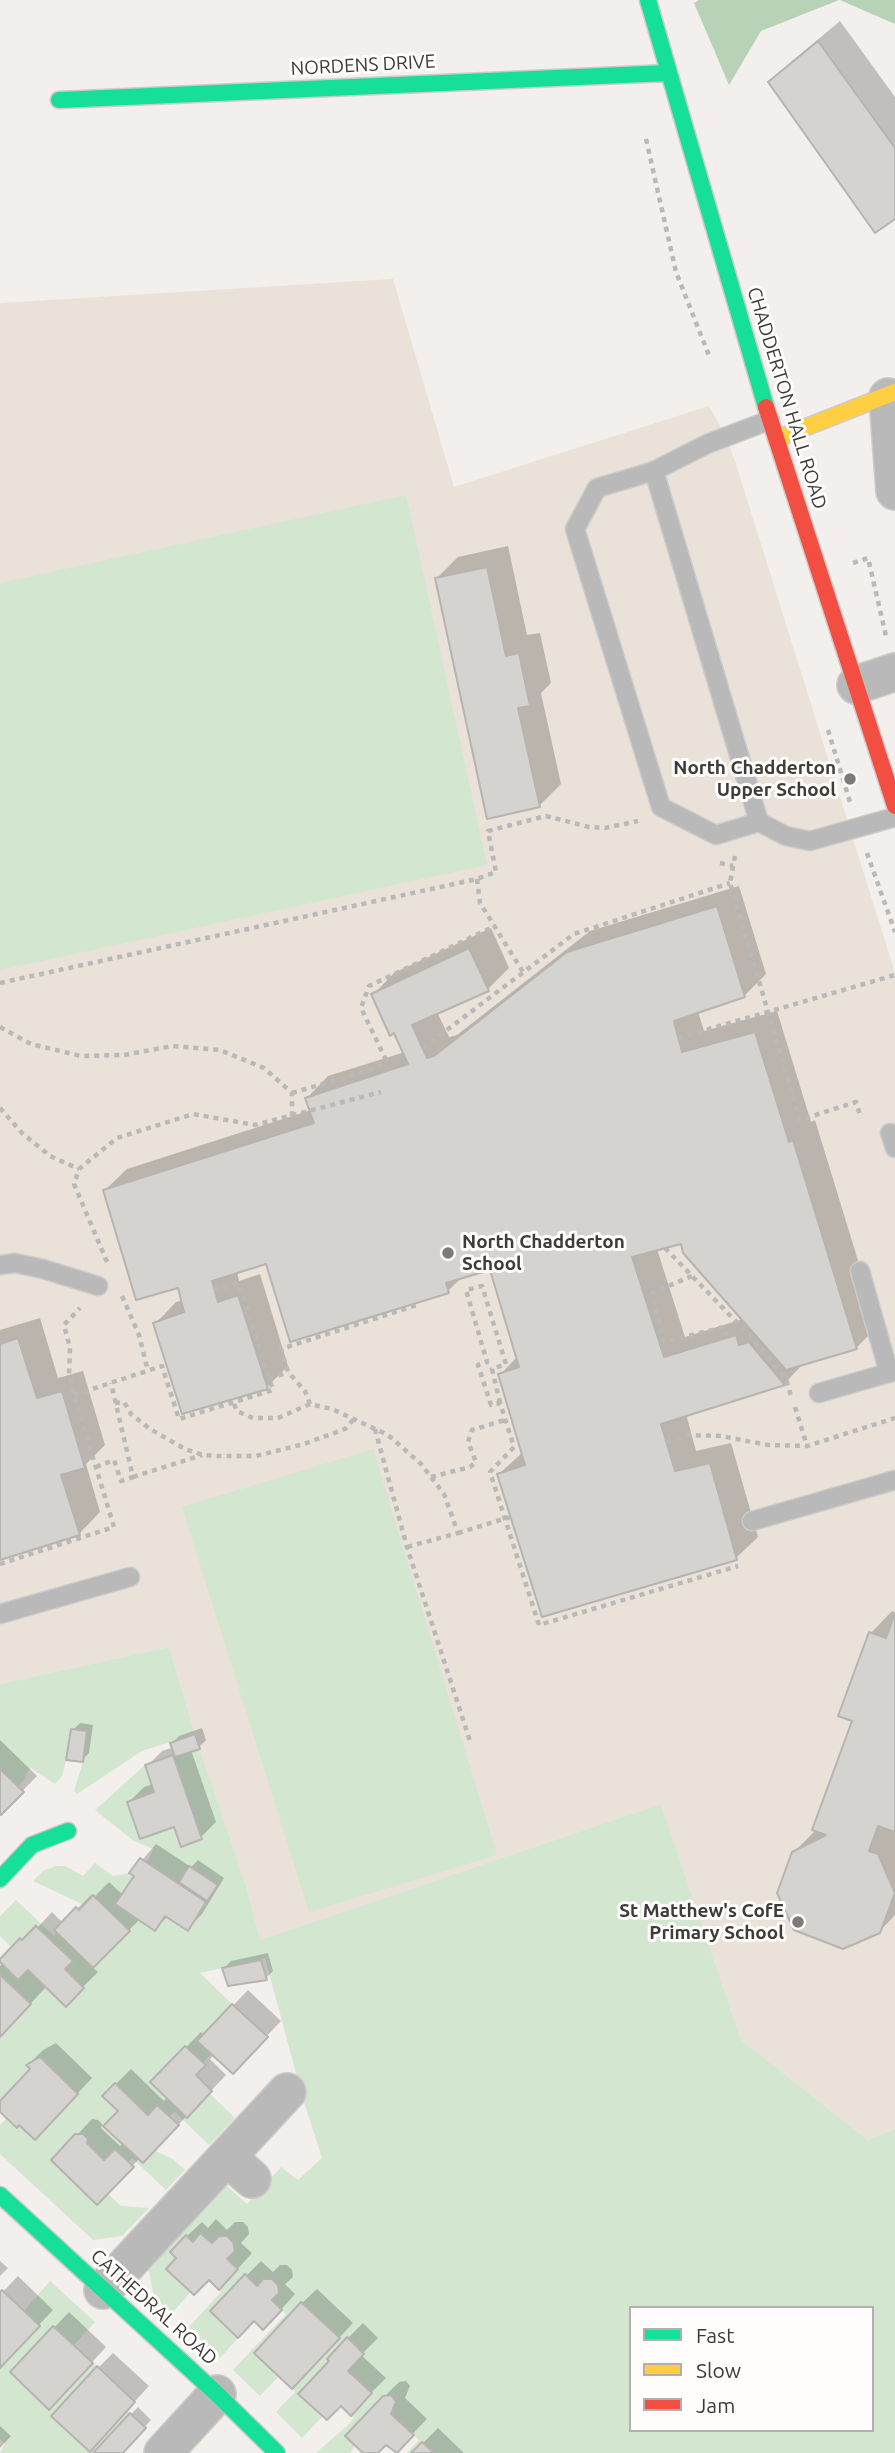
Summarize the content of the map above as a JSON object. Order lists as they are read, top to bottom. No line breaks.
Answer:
{"streets":{"street":["NORDENS DRIVE","CHADDERTON HALL ROAD","CATHEDRAL ROAD"]},"crossings":[["NORDENS DRIVE","CHADDERTON HALL ROAD"]],"places":["North Chadderton Upper School","North Chadderton School","St Matthew's CofE Primary School"],"legend":["Fast","Slow","Jam"]}
